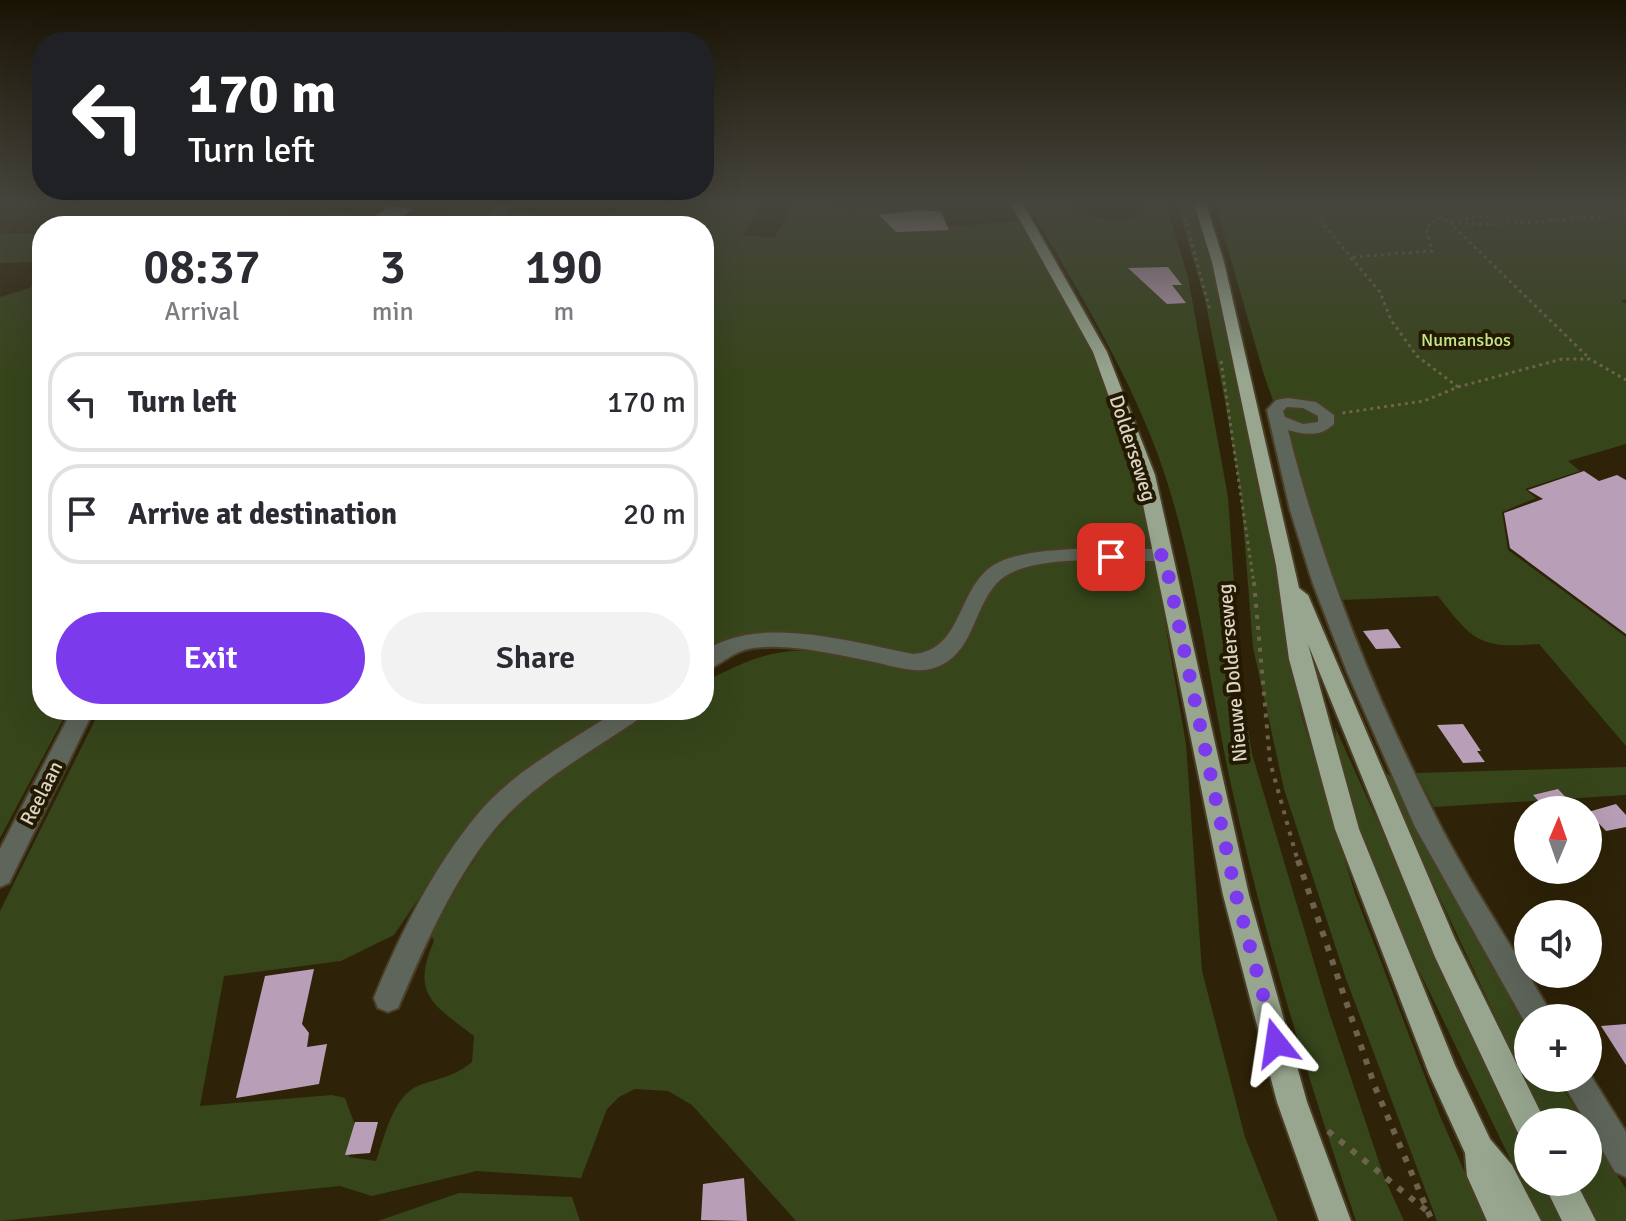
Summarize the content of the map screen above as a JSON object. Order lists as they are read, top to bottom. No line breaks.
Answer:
{"streets":{"main road":["Dolderseweg"],"street":["Reelaan"],"path":["Nieuwe Dolderseweg"]},"parks":["Numansbos"],"north":"top","page":{"turn":["170 m","Turn left"],"eta":["08:37","Arrival","3","min","190","m"],"list":[{"name":"Turn left","value":"170 m"},{"name":"Arrive at destination","value":"20 m"}],"buttons":["Exit","Share"],"map_buttons":["+","−"]}}
